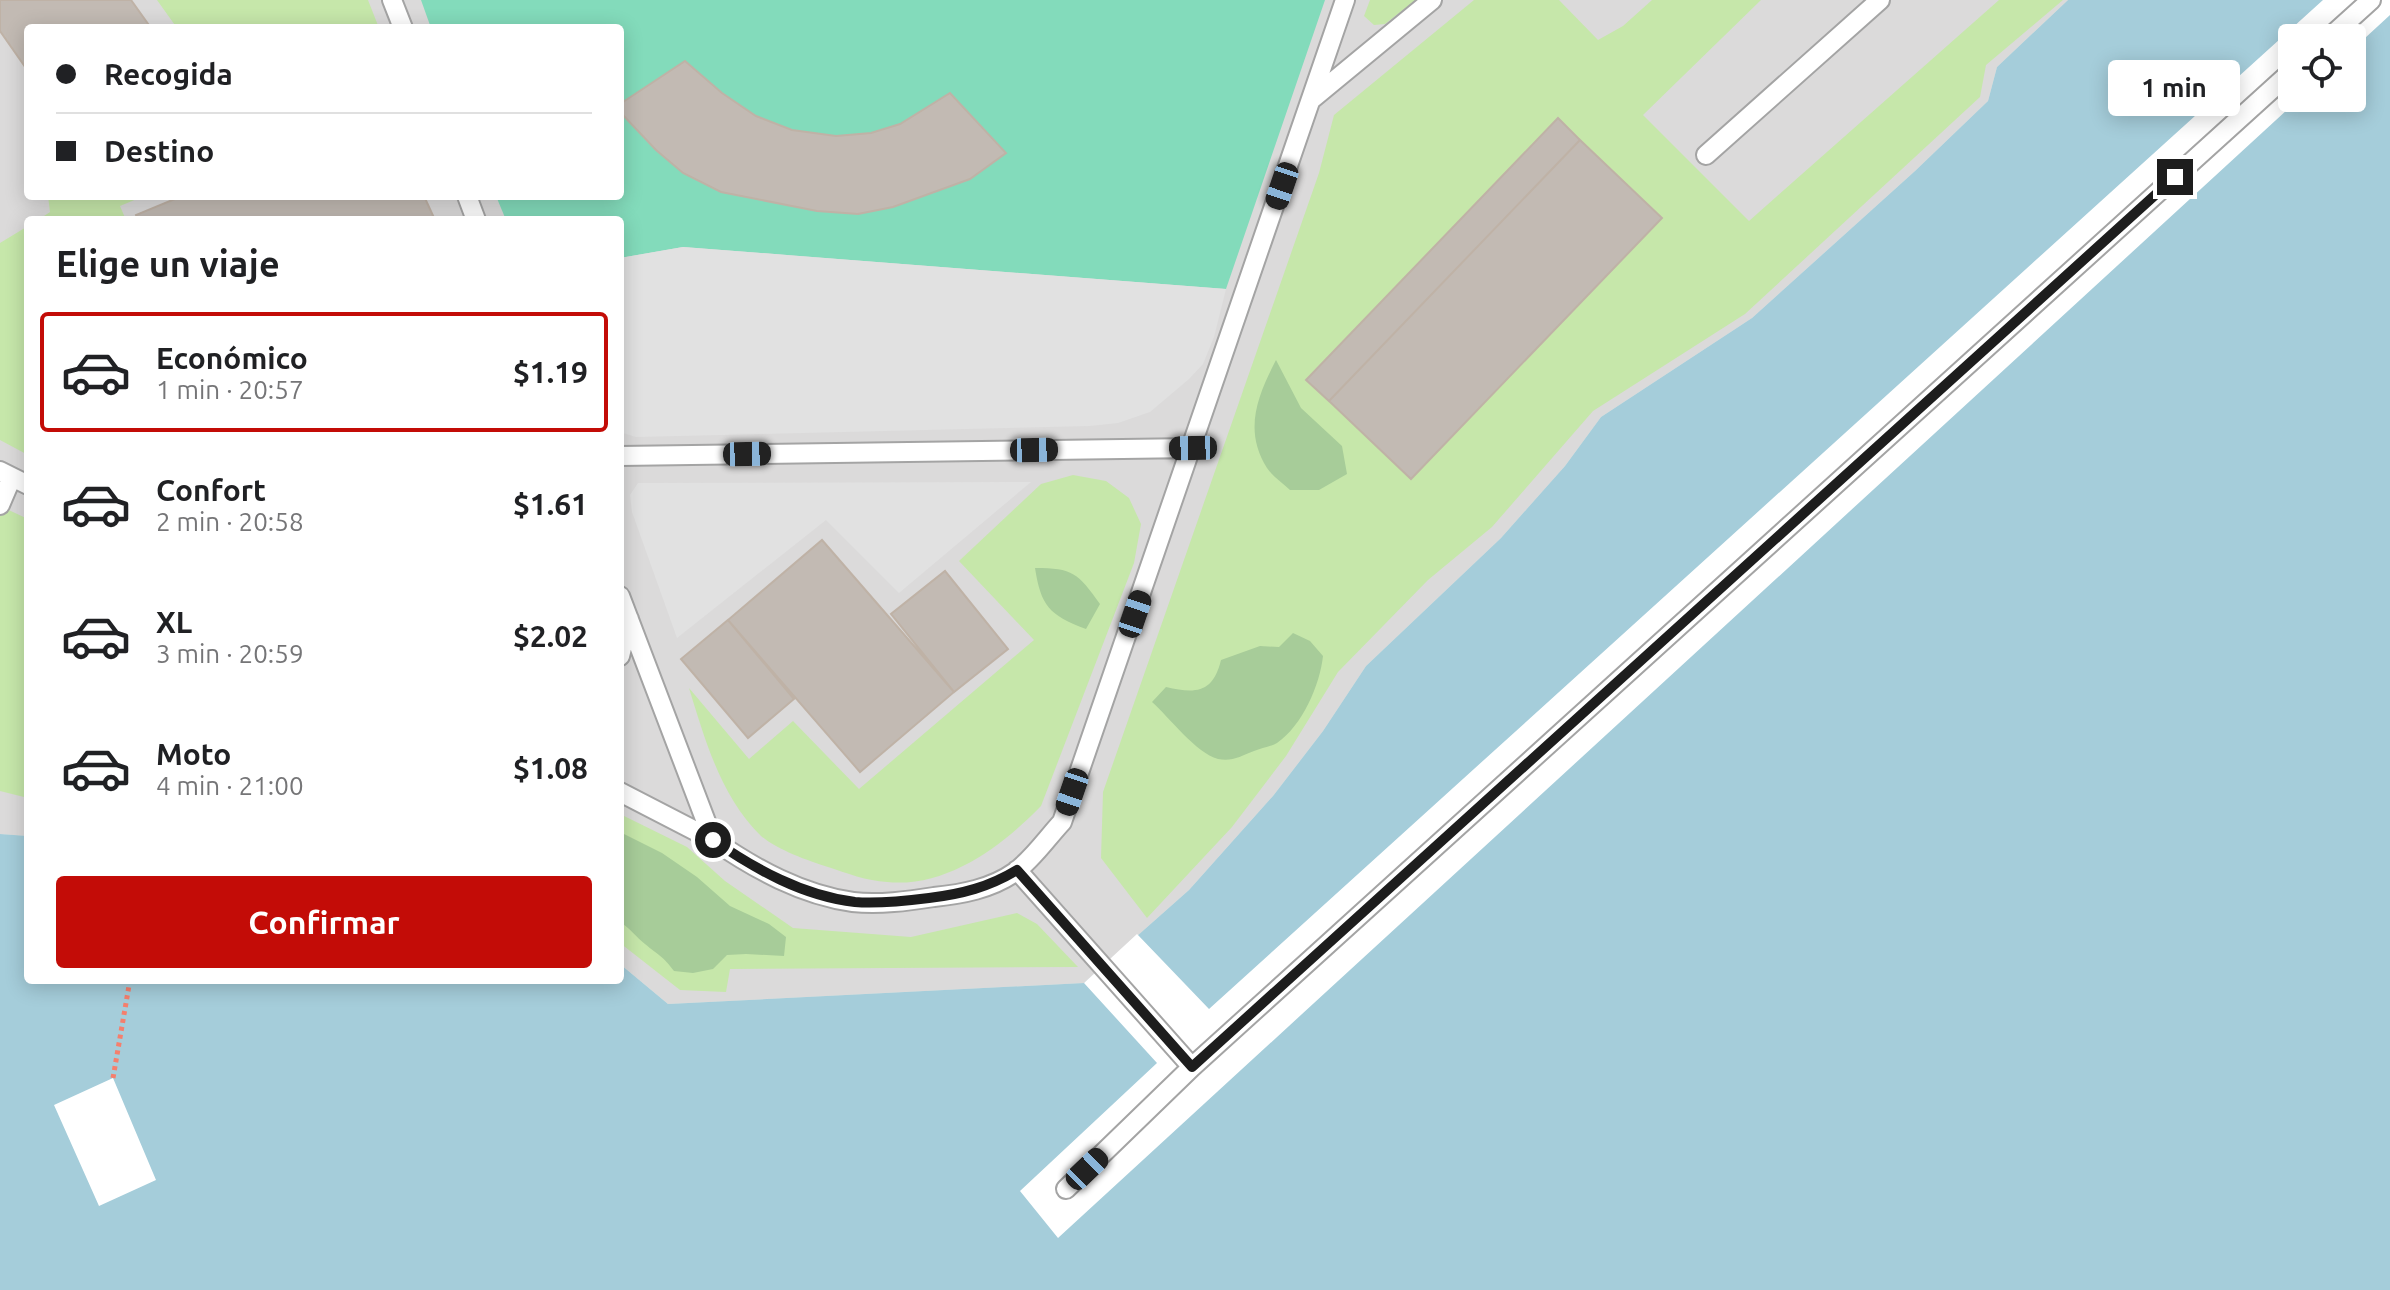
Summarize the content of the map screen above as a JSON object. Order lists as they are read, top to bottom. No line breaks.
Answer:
{"page":{"banner":["Recogida","Destino"],"bubble":"1 min","heading":"Elige un viaje","list":[{"name":"Económico","note":"1 min · 20:57","value":"$1.19"},{"name":"Confort","note":"2 min · 20:58","value":"$1.61"},{"name":"XL","note":"3 min · 20:59","value":"$2.02"},{"name":"Moto","note":"4 min · 21:00","value":"$1.08"}],"buttons":"Confirmar"}}
